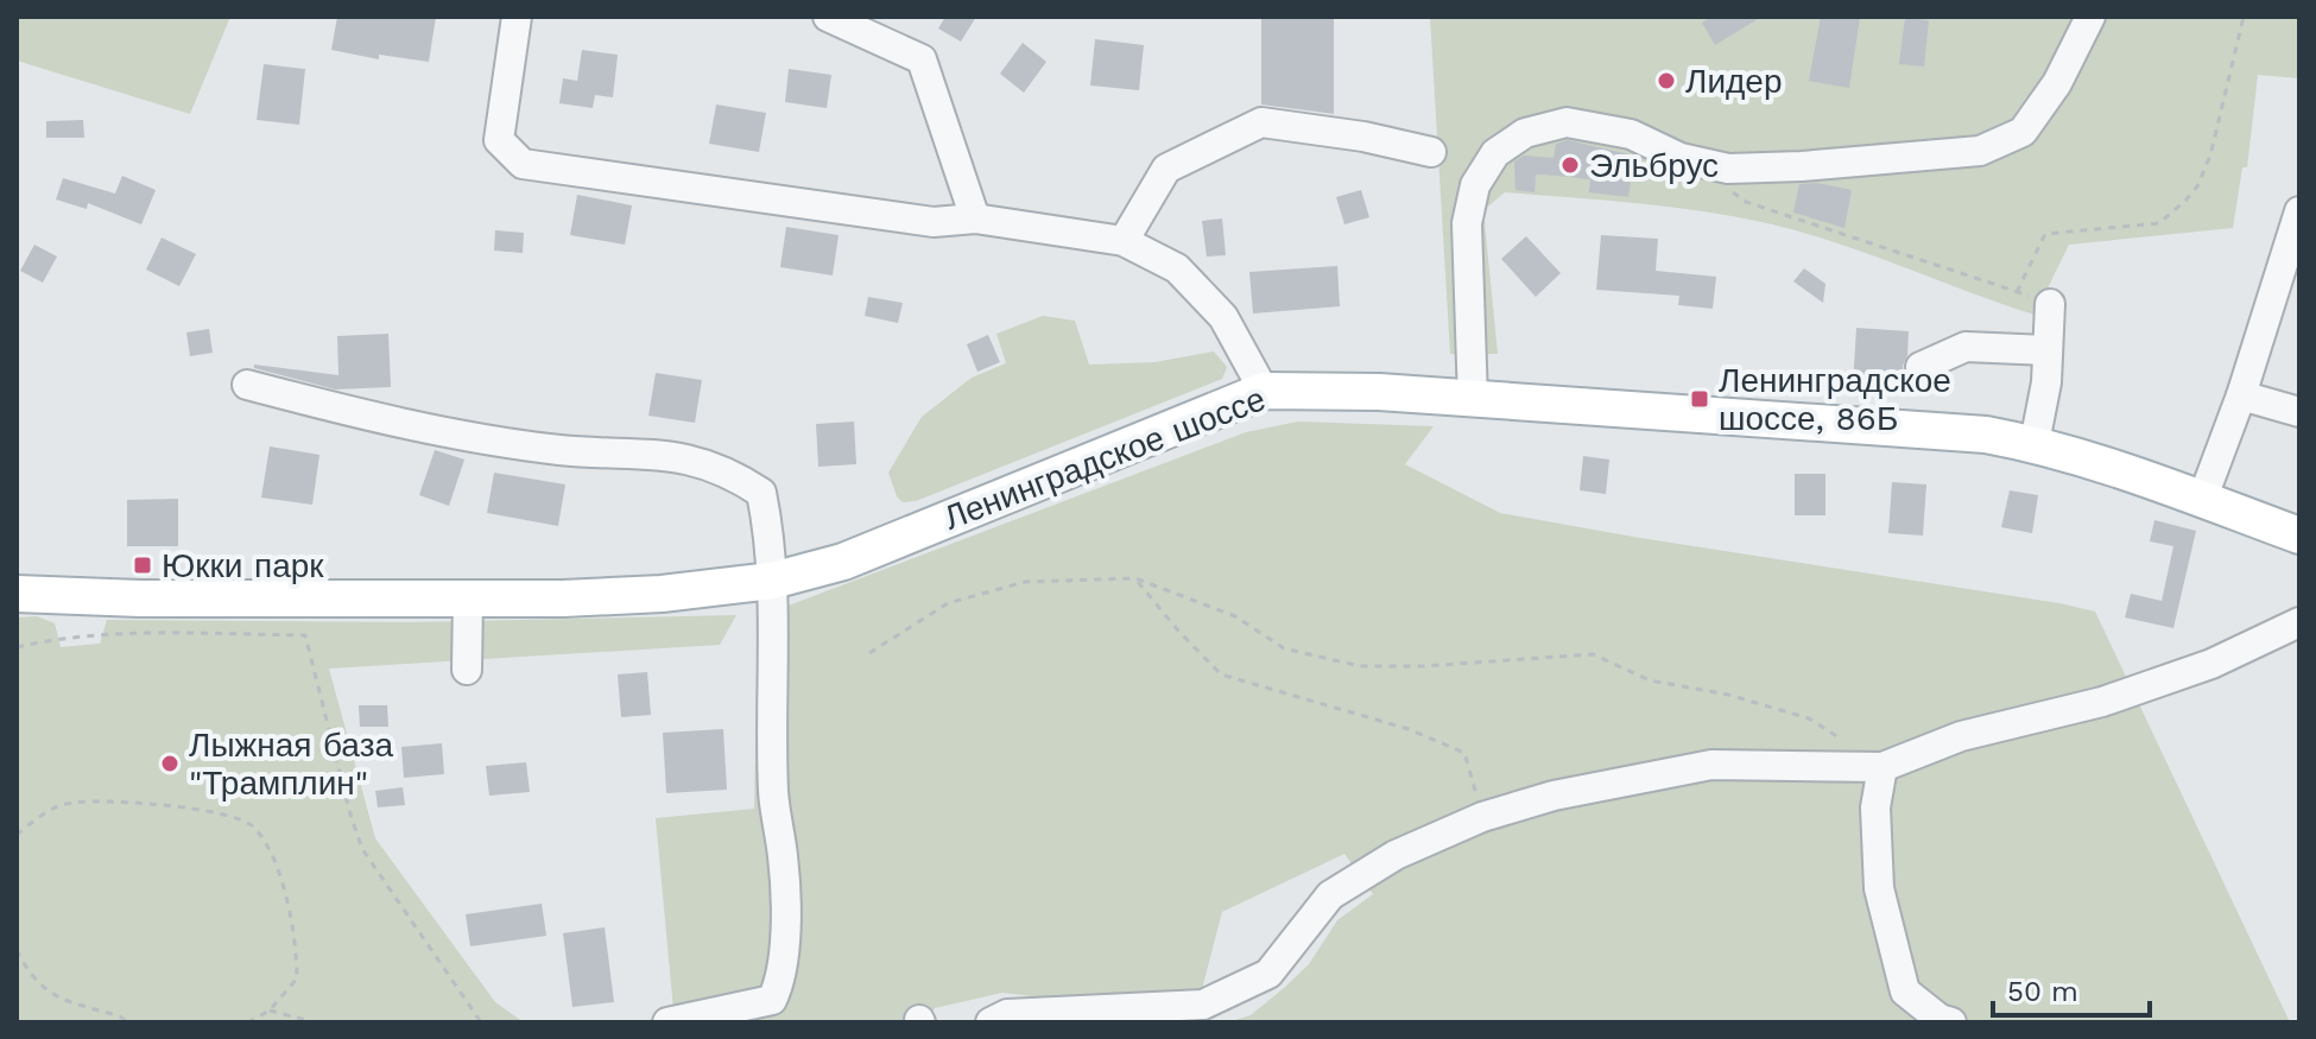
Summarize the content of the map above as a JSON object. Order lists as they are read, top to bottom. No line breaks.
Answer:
{"streets":{"main road":["Ленинградское шоссе"]},"places":{"other":["Лидер","Эльбрус","Лыжная база \"Трамплин\""],"transit":["Ленинградское шоссе, 86Б","Юкки парк"]},"scale_bar":"50 m"}
